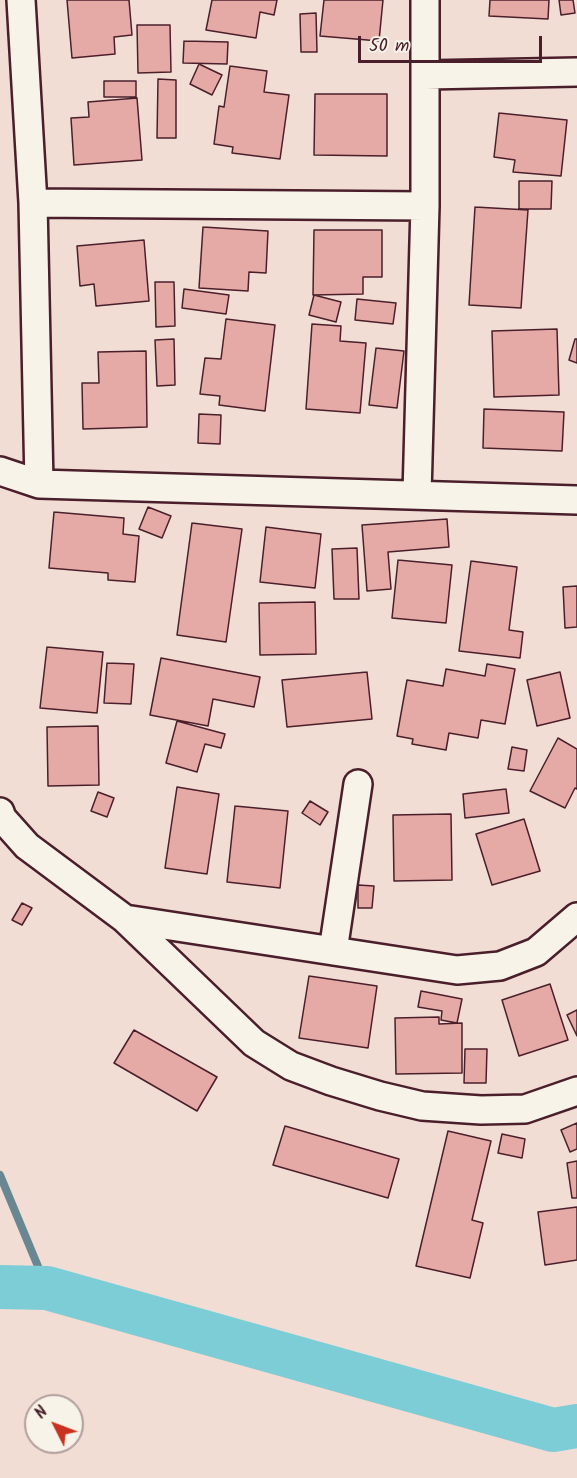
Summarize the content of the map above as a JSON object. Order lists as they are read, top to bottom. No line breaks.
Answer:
{"scale_bar":"50 m","north":"top left"}
